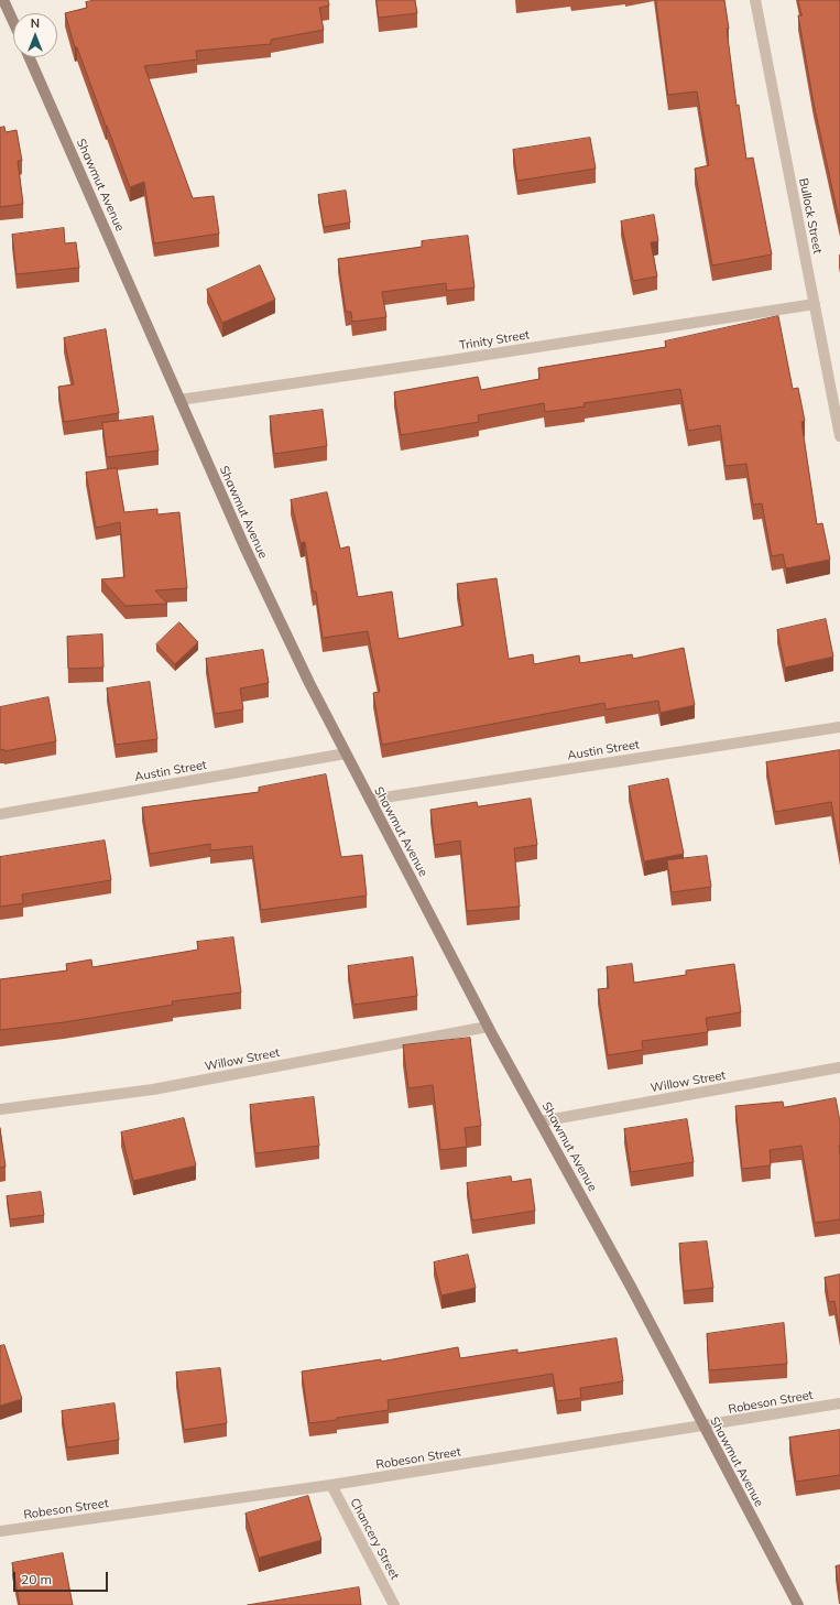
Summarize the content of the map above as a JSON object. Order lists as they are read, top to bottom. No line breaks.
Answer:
{"streets":{"main road":["Shawmut Avenue"],"street":["Bullock Street","Trinity Street","Austin Street","Willow Street","Robeson Street","Chancery Street"]},"crossings":[["Shawmut Avenue","Trinity Street"],["Shawmut Avenue","Austin Street"],["Shawmut Avenue","Willow Street"],["Shawmut Avenue","Robeson Street"],["Bullock Street","Trinity Street"],["Robeson Street","Chancery Street"]],"scale_bar":"20 m","north":"top"}
